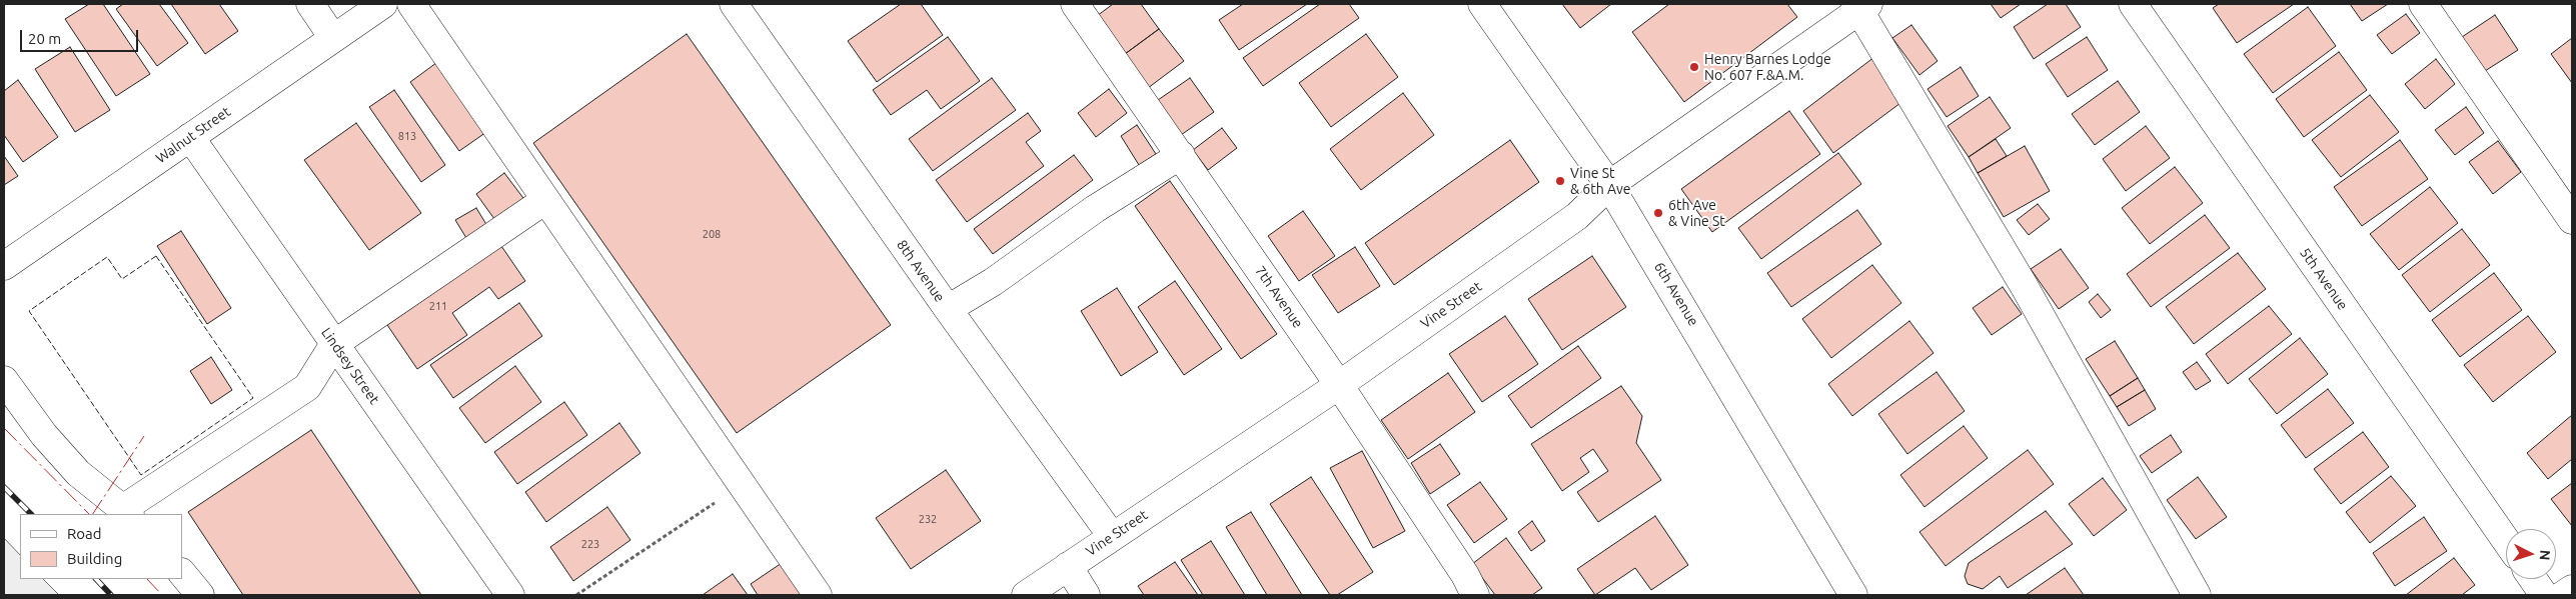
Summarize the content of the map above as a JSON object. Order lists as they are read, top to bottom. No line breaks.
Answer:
{"streets":{"street":["Walnut Street","8th Avenue","5th Avenue","6th Avenue","7th Avenue","Vine Street","Lindsey Street"]},"crossings":[["Walnut Street","Lindsey Street"],["8th Avenue","Vine Street"],["6th Avenue","Vine Street"],["7th Avenue","Vine Street"]],"places":["Henry Barnes Lodge No. 607 F.&A.M.","Vine St & 6th Ave","6th Ave & Vine St"],"house_numbers":["813","208","211","232","223"],"legend":["Road","Building"],"scale_bar":"20 m","north":"right"}
